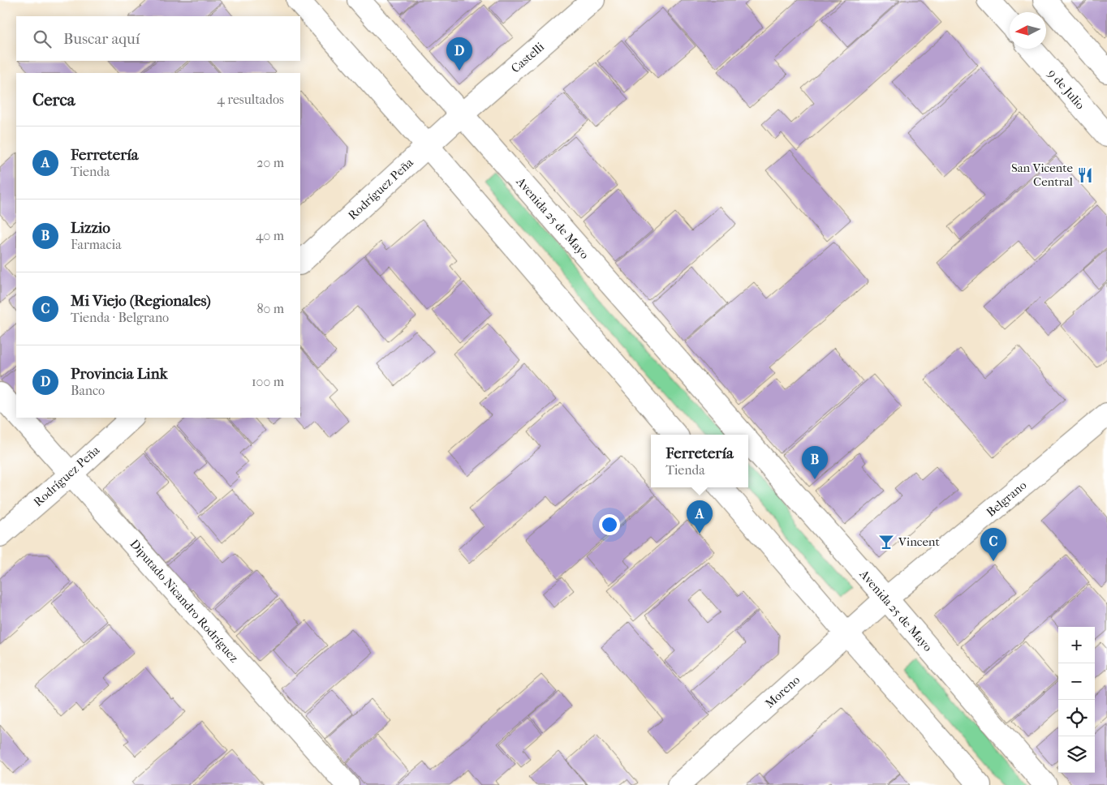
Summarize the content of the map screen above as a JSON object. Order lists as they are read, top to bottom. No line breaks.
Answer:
{"streets":{"main road":["Castelli","9 de Julio","Rodríguez Peña","Avenida 25 de Mayo","Belgrano","Diputado Nicandro Rodríguez","Moreno"]},"crossings":[["Castelli","Rodríguez Peña"],["Castelli","Avenida 25 de Mayo"],["Rodríguez Peña","Avenida 25 de Mayo"],["Rodríguez Peña","Diputado Nicandro Rodríguez"],["Avenida 25 de Mayo","Belgrano"],["Avenida 25 de Mayo","Moreno"],["Belgrano","Moreno"]],"places":{"restaurant":["San Vicente Central"],"bar":["Vincent"]},"north":"left","page":{"search":"Buscar aquí","pins":["D","B","A","C"],"heading":["Cerca","4 resultados"],"list":[{"mark":"A","name":"Ferretería","note":"Tienda","value":"20 m"},{"mark":"B","name":"Lizzio","note":"Farmacia","value":"40 m"},{"mark":"C","name":"Mi Viejo (Regionales)","note":"Tienda · Belgrano","value":"80 m"},{"mark":"D","name":"Provincia Link","note":"Banco","value":"100 m"}],"popup":["Ferretería","Tienda"],"map_buttons":["+","−"]}}
